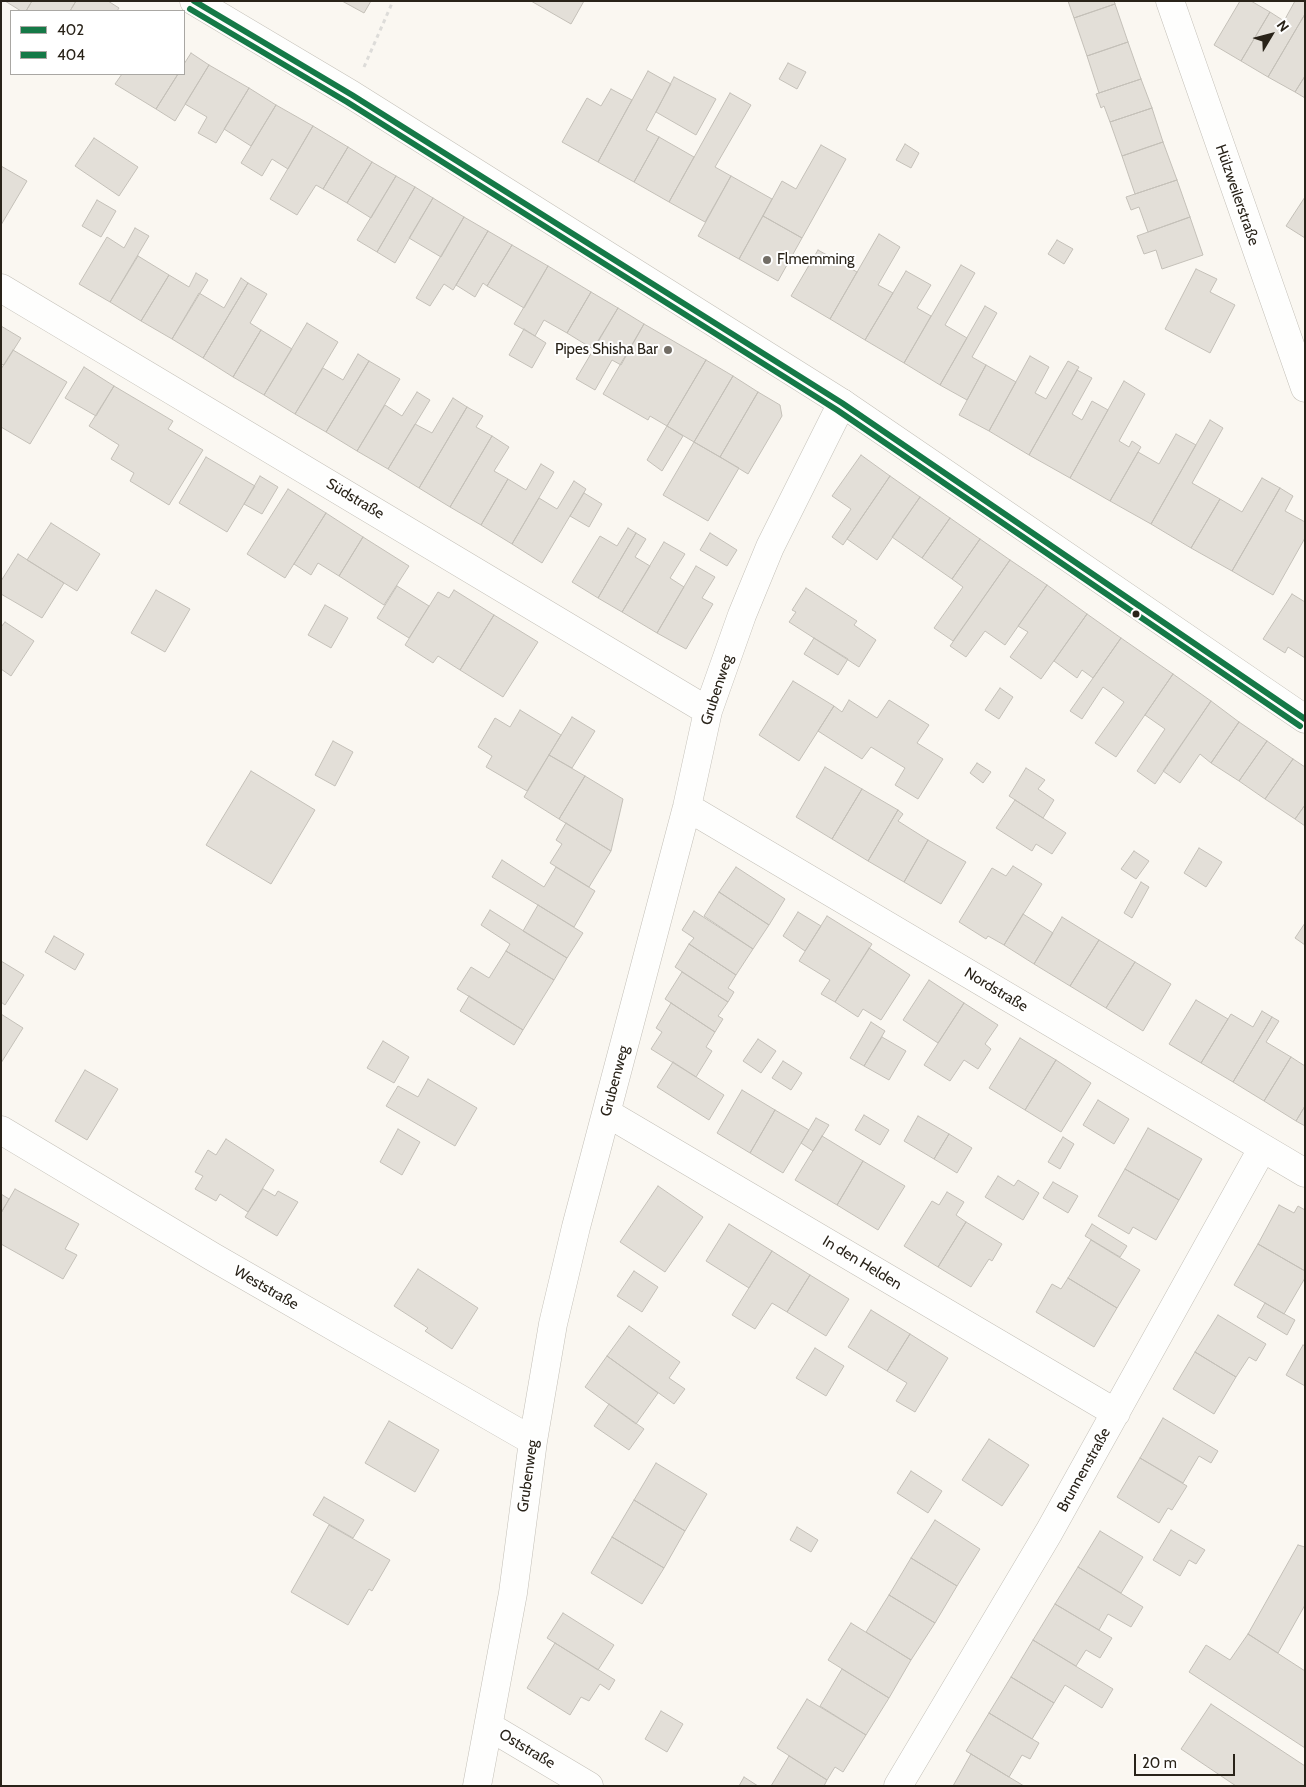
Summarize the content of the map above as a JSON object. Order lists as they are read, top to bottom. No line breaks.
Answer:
{"streets":{"street":["Hülzweilerstraße","Südstraße","Grubenweg","Nordstraße","In den Helden","Weststraße","Brunnenstraße","Oststraße"]},"crossings":[["Südstraße","Grubenweg"],["Grubenweg","Nordstraße"],["Grubenweg","In den Helden"],["Grubenweg","Weststraße"],["Grubenweg","Oststraße"],["Nordstraße","Brunnenstraße"],["In den Helden","Brunnenstraße"]],"places":["Flmemming","Pipes Shisha Bar"],"lines":["transit line 402","transit line 404"],"legend":["402","404"],"scale_bar":"20 m","north":"top right"}
